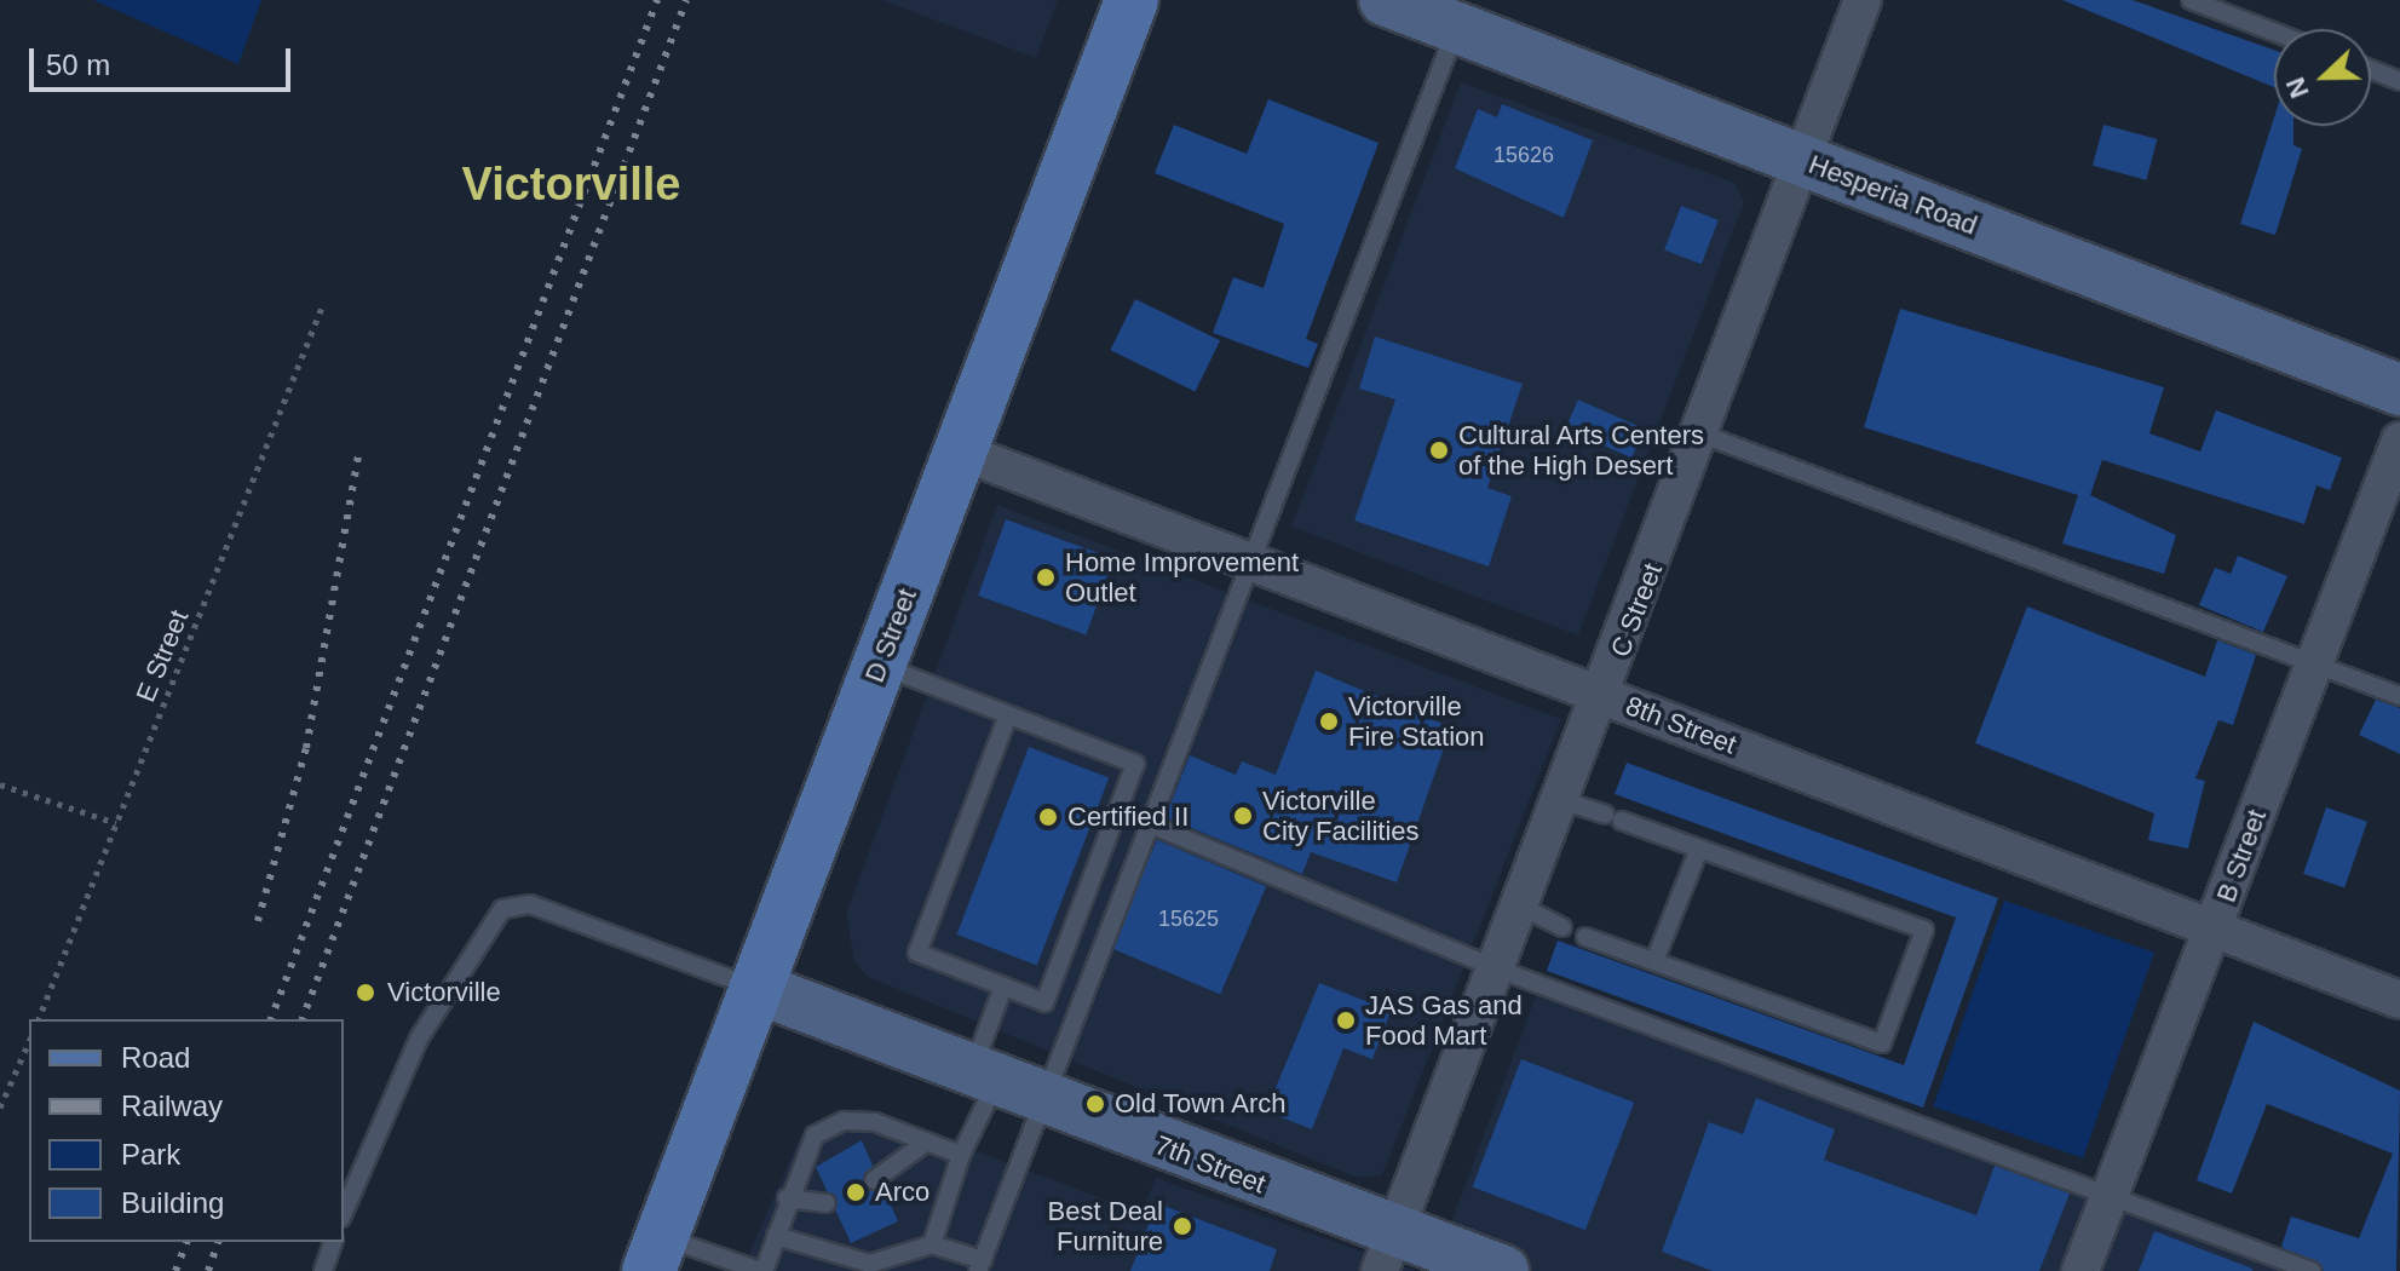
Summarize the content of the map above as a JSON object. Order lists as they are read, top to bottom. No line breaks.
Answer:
{"streets":{"main road":["Hesperia Road","D Street","7th Street"],"street":["C Street","8th Street","B Street"],"path":["E Street"]},"crossings":[["Hesperia Road","C Street"],["C Street","8th Street"],["C Street","7th Street"],["D Street","8th Street"],["D Street","7th Street"],["8th Street","B Street"]],"districts":["Victorville"],"places":["Cultural Arts Centers of the High Desert","Home Improvement Outlet","Victorville Fire Station","Victorville City Facilities","Certified II","Victorville","JAS Gas and Food Mart","Old Town Arch","Arco","Best Deal Furniture"],"house_numbers":["15626","15625"],"legend":["Road","Railway","Park","Building"],"scale_bar":"50 m","north":"left"}
